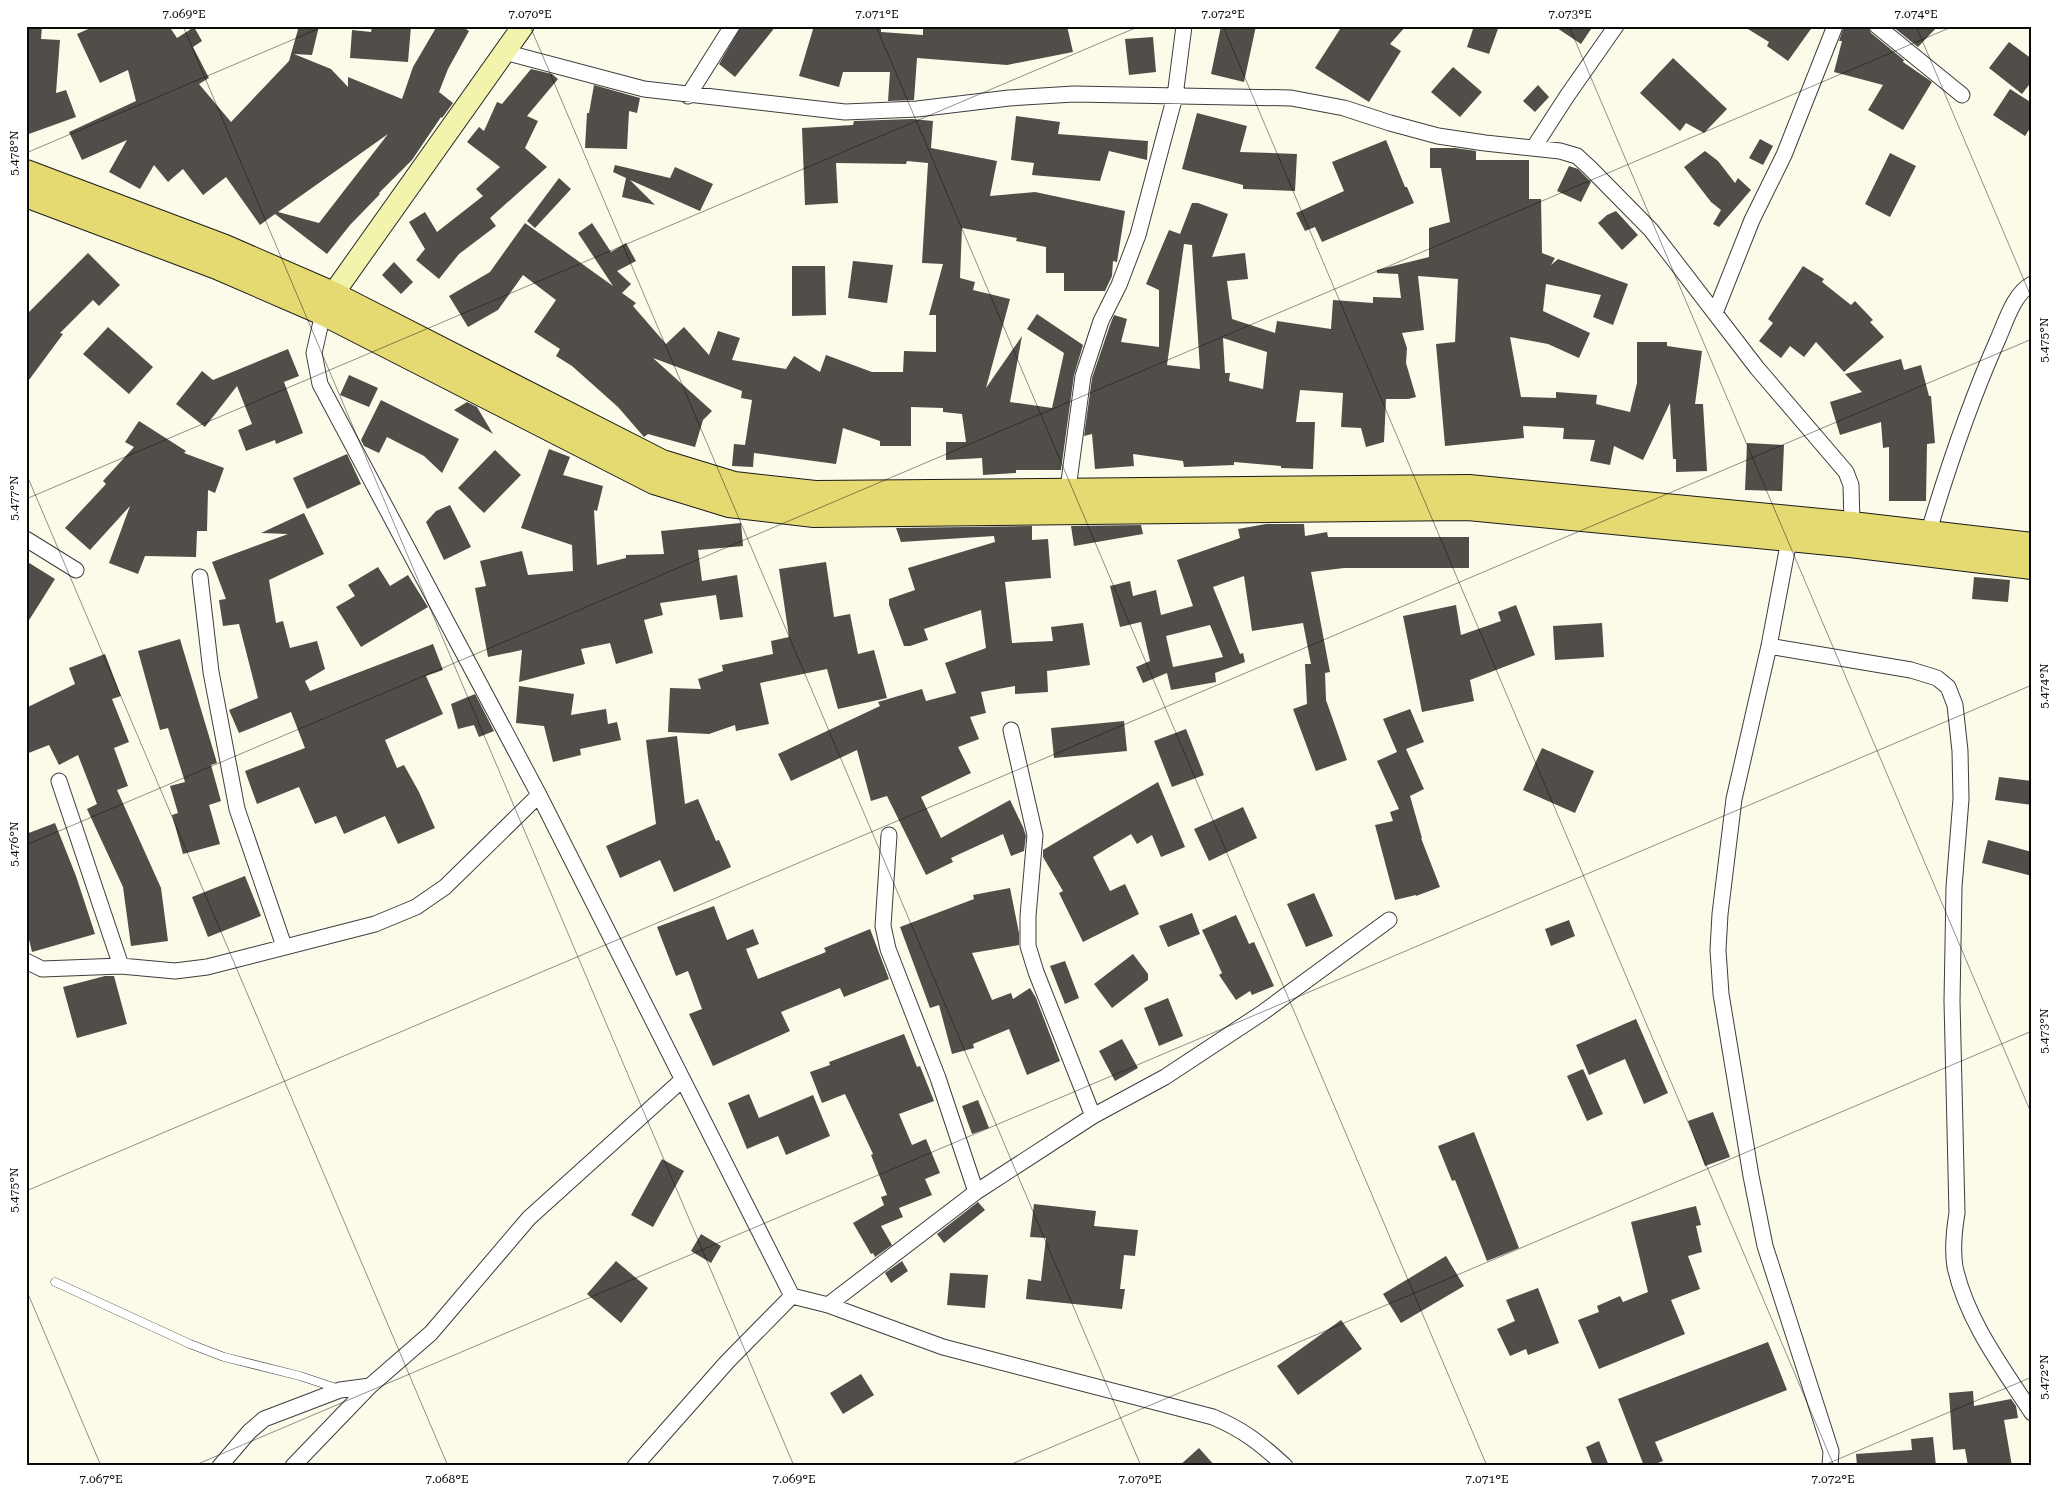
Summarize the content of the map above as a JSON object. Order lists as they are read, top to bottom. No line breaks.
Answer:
{"coordinates":["7.069°E","7.070°E","7.071°E","7.072°E","7.073°E","7.074°E","5.478°N","5.475°N","5.477°N","5.474°N","5.476°N","5.473°N","5.472°N","7.067°E","7.068°E"]}
